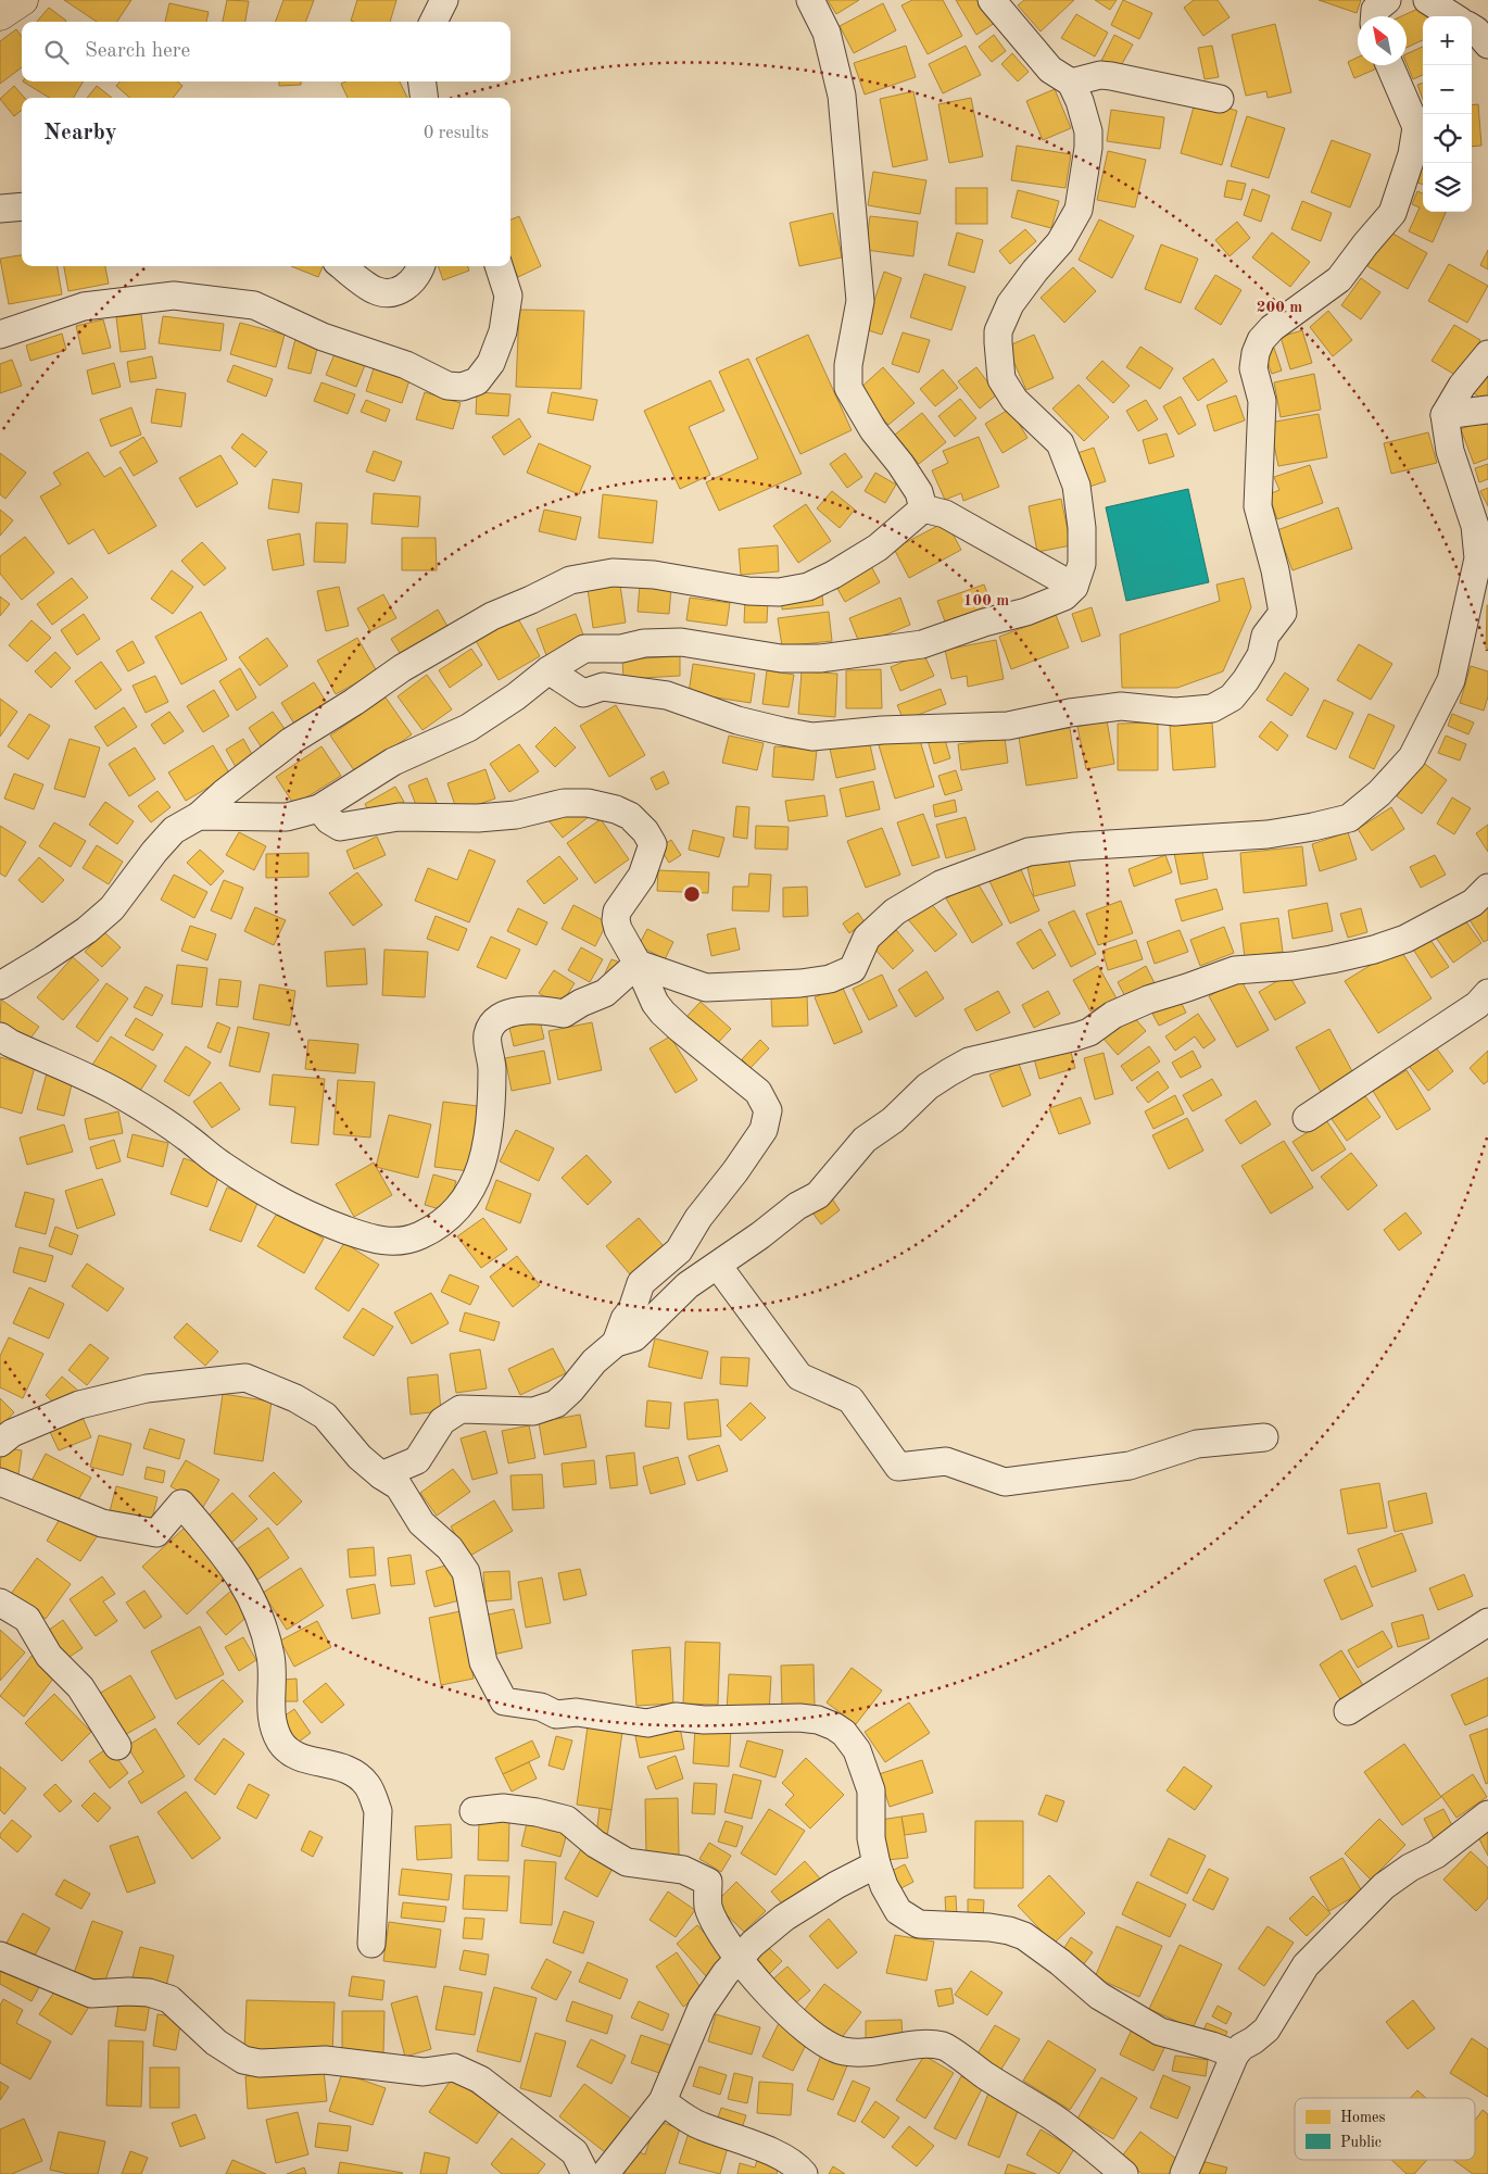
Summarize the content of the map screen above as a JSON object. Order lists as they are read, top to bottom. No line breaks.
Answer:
{"legend":["Homes","Public"],"north":"top left","page":{"map_buttons":["+","−"],"search":"Search here","heading":["Nearby","0 results"]},"rings":["200 m","100 m"]}
